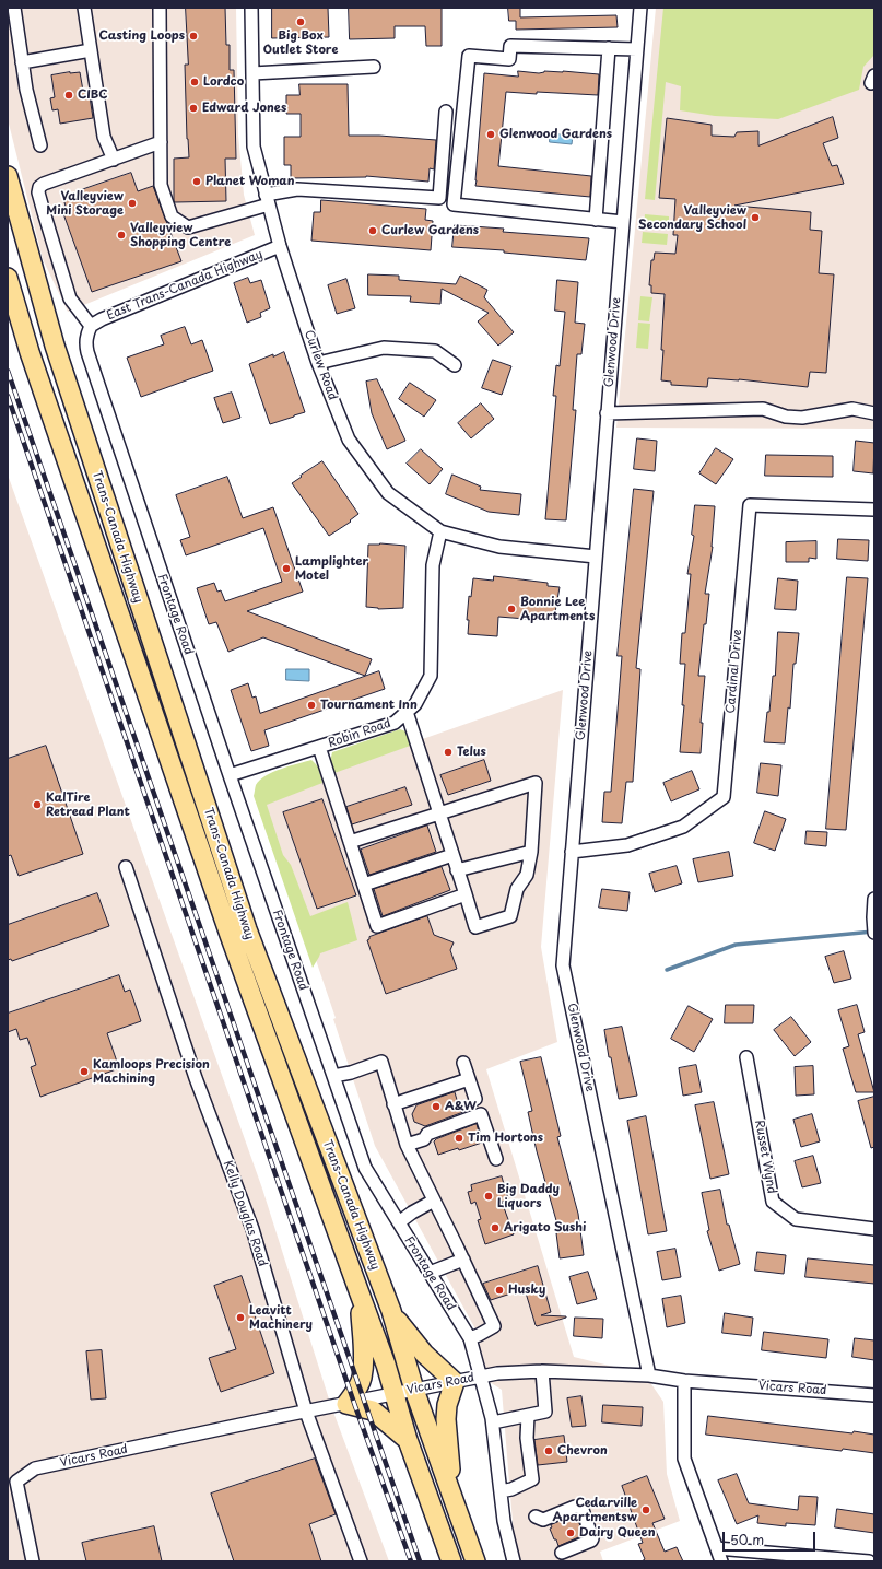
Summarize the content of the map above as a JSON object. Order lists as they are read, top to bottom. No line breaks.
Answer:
{"streets":{"highway":["Trans-Canada Highway"],"street":["East Trans-Canada Highway","Glenwood Drive","Curlew Road","Frontage Road","Cardinal Drive","Robin Road","Russet Wynd","Kelly Douglas Road","Vicars Road"]},"crossings":[["East Trans-Canada Highway","Curlew Road"],["East Trans-Canada Highway","Frontage Road"],["Glenwood Drive","Curlew Road"],["Glenwood Drive","Cardinal Drive"],["Glenwood Drive","Vicars Road"],["Curlew Road","Robin Road"],["Trans-Canada Highway","Vicars Road"],["Frontage Road","Robin Road"],["Frontage Road","Vicars Road"],["Kelly Douglas Road","Vicars Road"]],"places":["Big Box Outlet Store","Casting Loops","Lordco","CIBC","Edward Jones","Glenwood Gardens","Planet Woman","Valleyview Mini Storage","Valleyview Secondary School","Curlew Gardens","Valleyview Shopping Centre","Lamplighter Motel","Bonnie Lee Apartments","Tournament Inn","Telus","KalTire Retread Plant","Kamloops Precision Machining","A&W","Tim Hortons","Big Daddy Liquors","Arigato Sushi","Husky","Leavitt Machinery","Chevron","Cedarville Apartmentsw","Dairy Queen"],"scale_bar":"50 m"}
